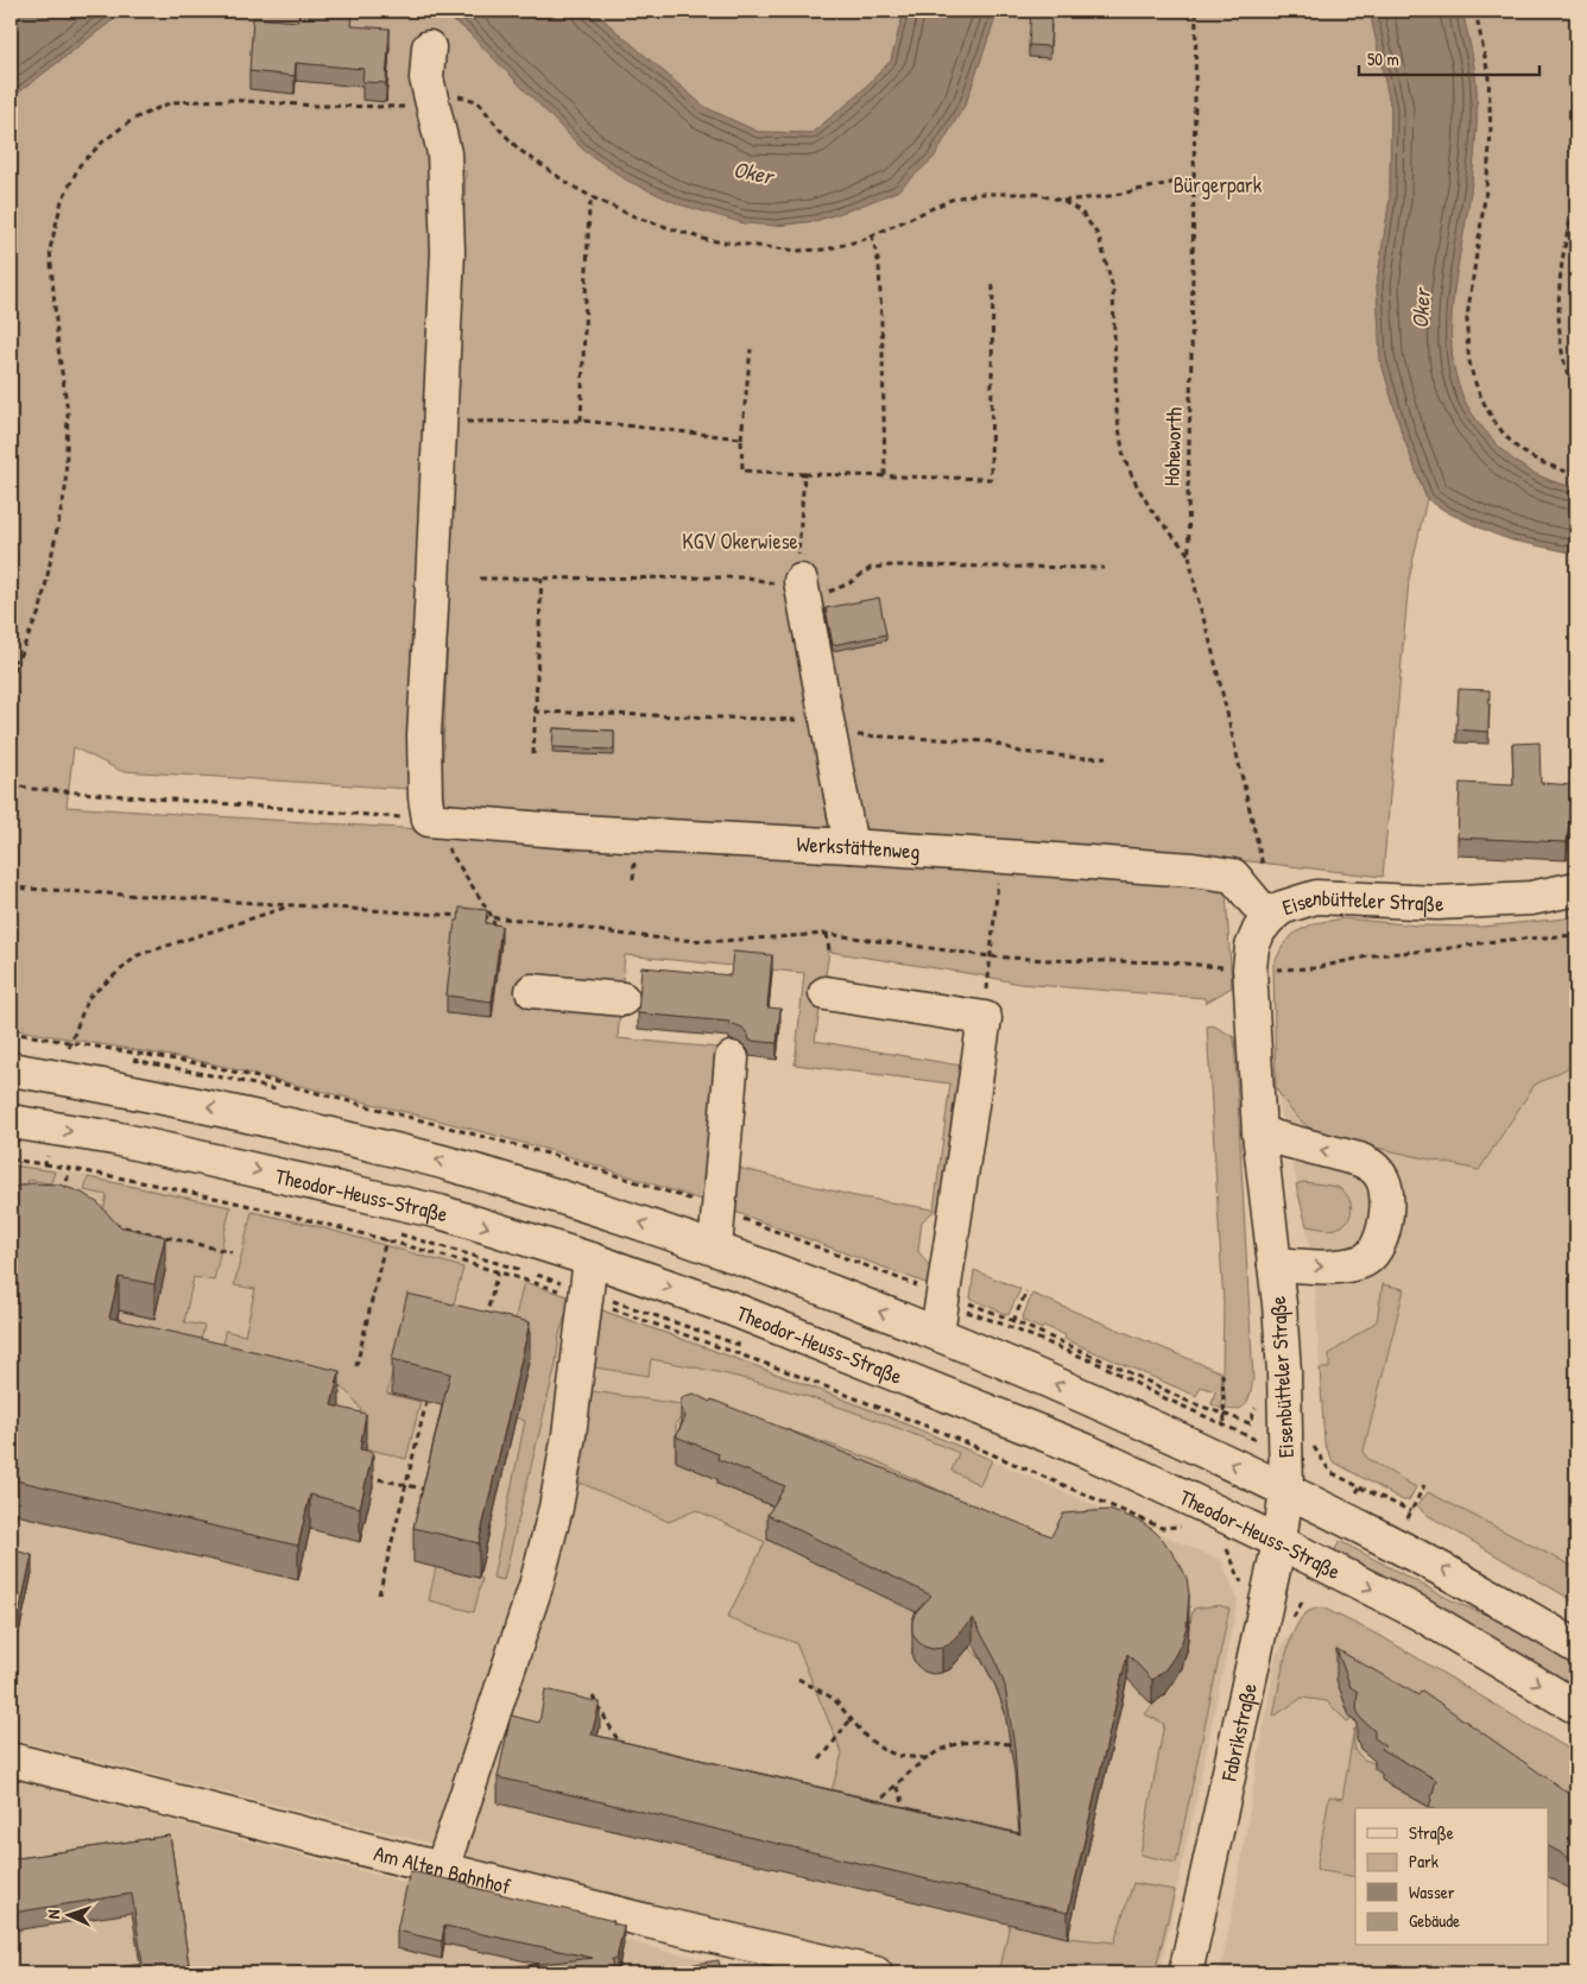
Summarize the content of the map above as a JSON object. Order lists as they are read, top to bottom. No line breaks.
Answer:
{"streets":{"main road":["Werkstättenweg","Eisenbütteler Straße","Theodor-Heuss-Straße","Fabrikstraße","Am Alten Bahnhof"],"path":["Hoheworth"]},"crossings":[["Werkstättenweg","Eisenbütteler Straße"],["Eisenbütteler Straße","Fabrikstraße"],["Theodor-Heuss-Straße","Fabrikstraße"]],"water":["Oker"],"parks":["Bürgerpark","KGV Okerwiese"],"legend":["Straße","Park","Wasser","Gebäude"],"scale_bar":"50 m","north":"left"}
